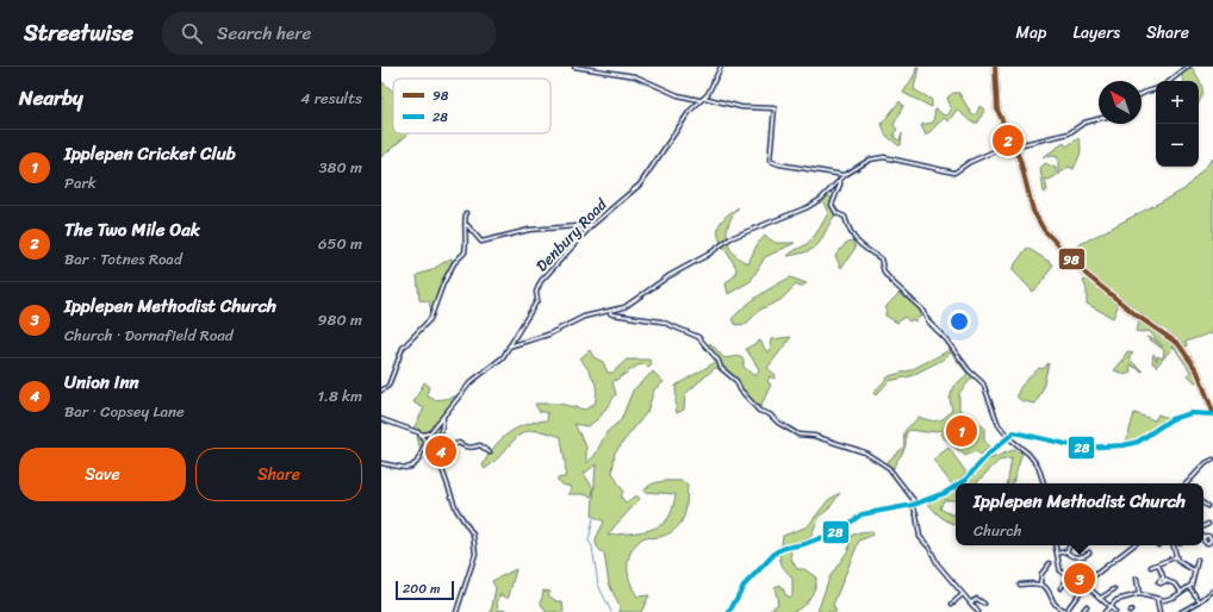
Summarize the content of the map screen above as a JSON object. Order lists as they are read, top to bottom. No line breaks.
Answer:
{"streets":{"street":["Denbury Road"]},"lines":["transit line 98","transit line 28"],"legend":["98","28"],"scale_bar":"200 m","north":"top left","page":{"header":"Streetwise","search":"Search here","nav":["Map","Layers","Share"],"heading":["Nearby","4 results"],"map_buttons":["+","−"],"pins":["2","1","4","3"],"list":[{"mark":"1","name":"Ipplepen Cricket Club","note":"Park","value":"380 m"},{"mark":"2","name":"The Two Mile Oak","note":"Bar · Totnes Road","value":"650 m"},{"mark":"3","name":"Ipplepen Methodist Church","note":"Church · Dornafield Road","value":"980 m"},{"mark":"4","name":"Union Inn","note":"Bar · Copsey Lane","value":"1.8 km"}],"buttons":["Save","Share"],"popup":["Ipplepen Methodist Church","Church"],"scale":"200 m"}}
